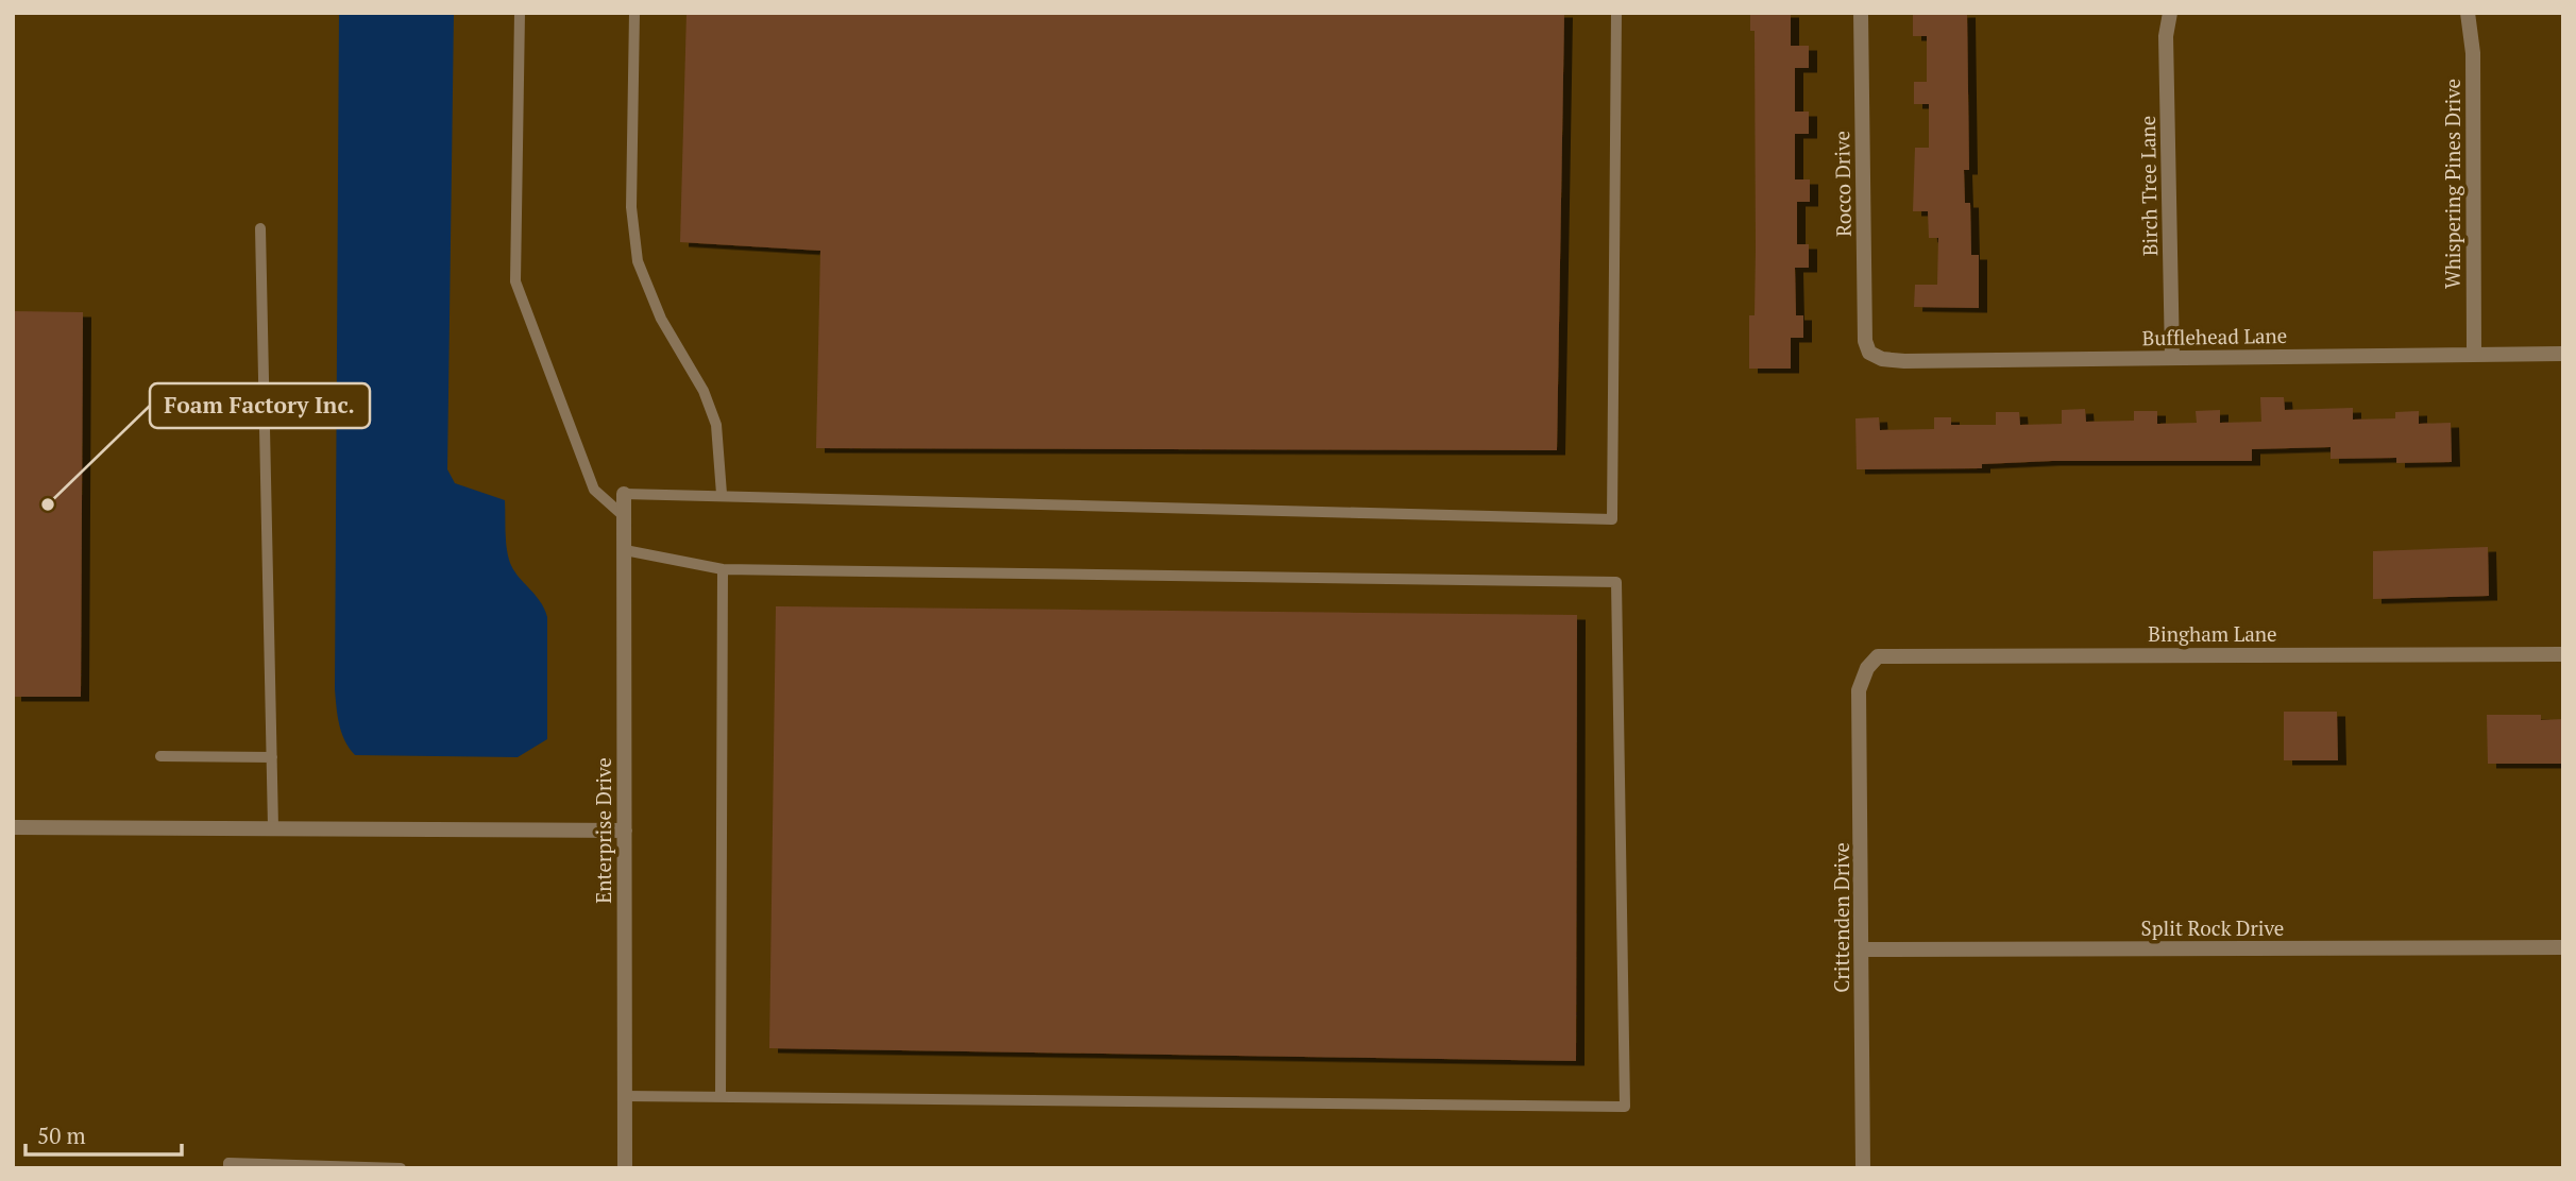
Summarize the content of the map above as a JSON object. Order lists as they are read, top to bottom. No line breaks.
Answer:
{"streets":{"street":["Rocco Drive","Whispering Pines Drive","Birch Tree Lane","Bufflehead Lane","Bingham Lane","Enterprise Drive","Crittenden Drive","Split Rock Drive"]},"crossings":[["Rocco Drive","Bufflehead Lane"],["Whispering Pines Drive","Bufflehead Lane"],["Birch Tree Lane","Bufflehead Lane"],["Bingham Lane","Crittenden Drive"],["Crittenden Drive","Split Rock Drive"]],"places":["Foam Factory Inc."],"scale_bar":"50 m"}
